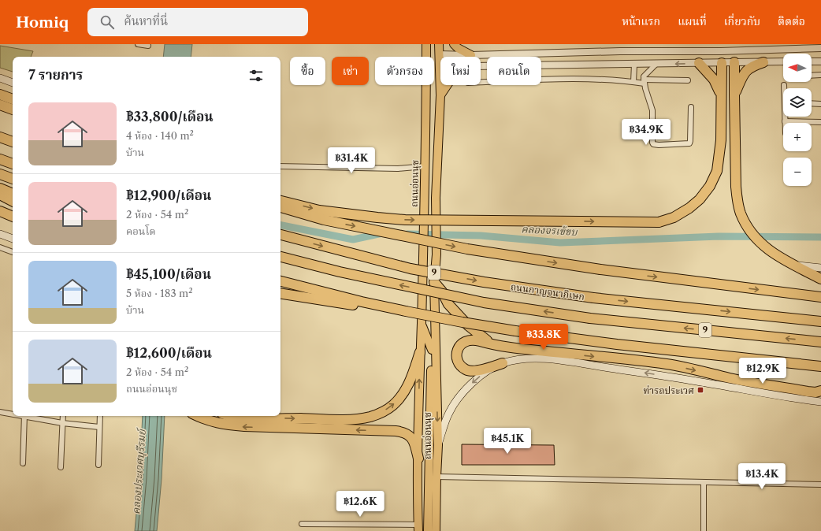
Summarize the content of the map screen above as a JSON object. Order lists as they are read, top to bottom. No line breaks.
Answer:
{"streets":{"highway":["9","ถนนกาญจนาภิเษก"],"main road":["ถนนอ่อนนุช"]},"water":["คลองจรเข้ขบ","คลองประเวศบุรีรมย์"],"places":{"transit":["ท่ารถประเวศ"]},"north":"left","page":{"header":"Homiq","search":"ค้นหาที่นี่","nav":["หน้าแรก","แผนที่","เกี่ยวกับ","ติดต่อ"],"map_buttons":["+","−"],"chip":["ซื้อ","เช่า","ตัวกรอง","ใหม่","คอนโด"],"heading":"7 รายการ","list":[{"name":"฿33,800/เดือน","note":"4 ห้อง · 140 m² · บ้าน"},{"name":"฿12,900/เดือน","note":"2 ห้อง · 54 m² · คอนโด"},{"name":"฿45,100/เดือน","note":"5 ห้อง · 183 m² · บ้าน"},{"name":"฿12,600/เดือน","note":"2 ห้อง · 54 m² · ถนนอ่อนนุช"}],"price":["฿34.9K","฿31.4K","฿33.8K","฿12.9K","฿45.1K","฿13.4K","฿12.6K"]}}
